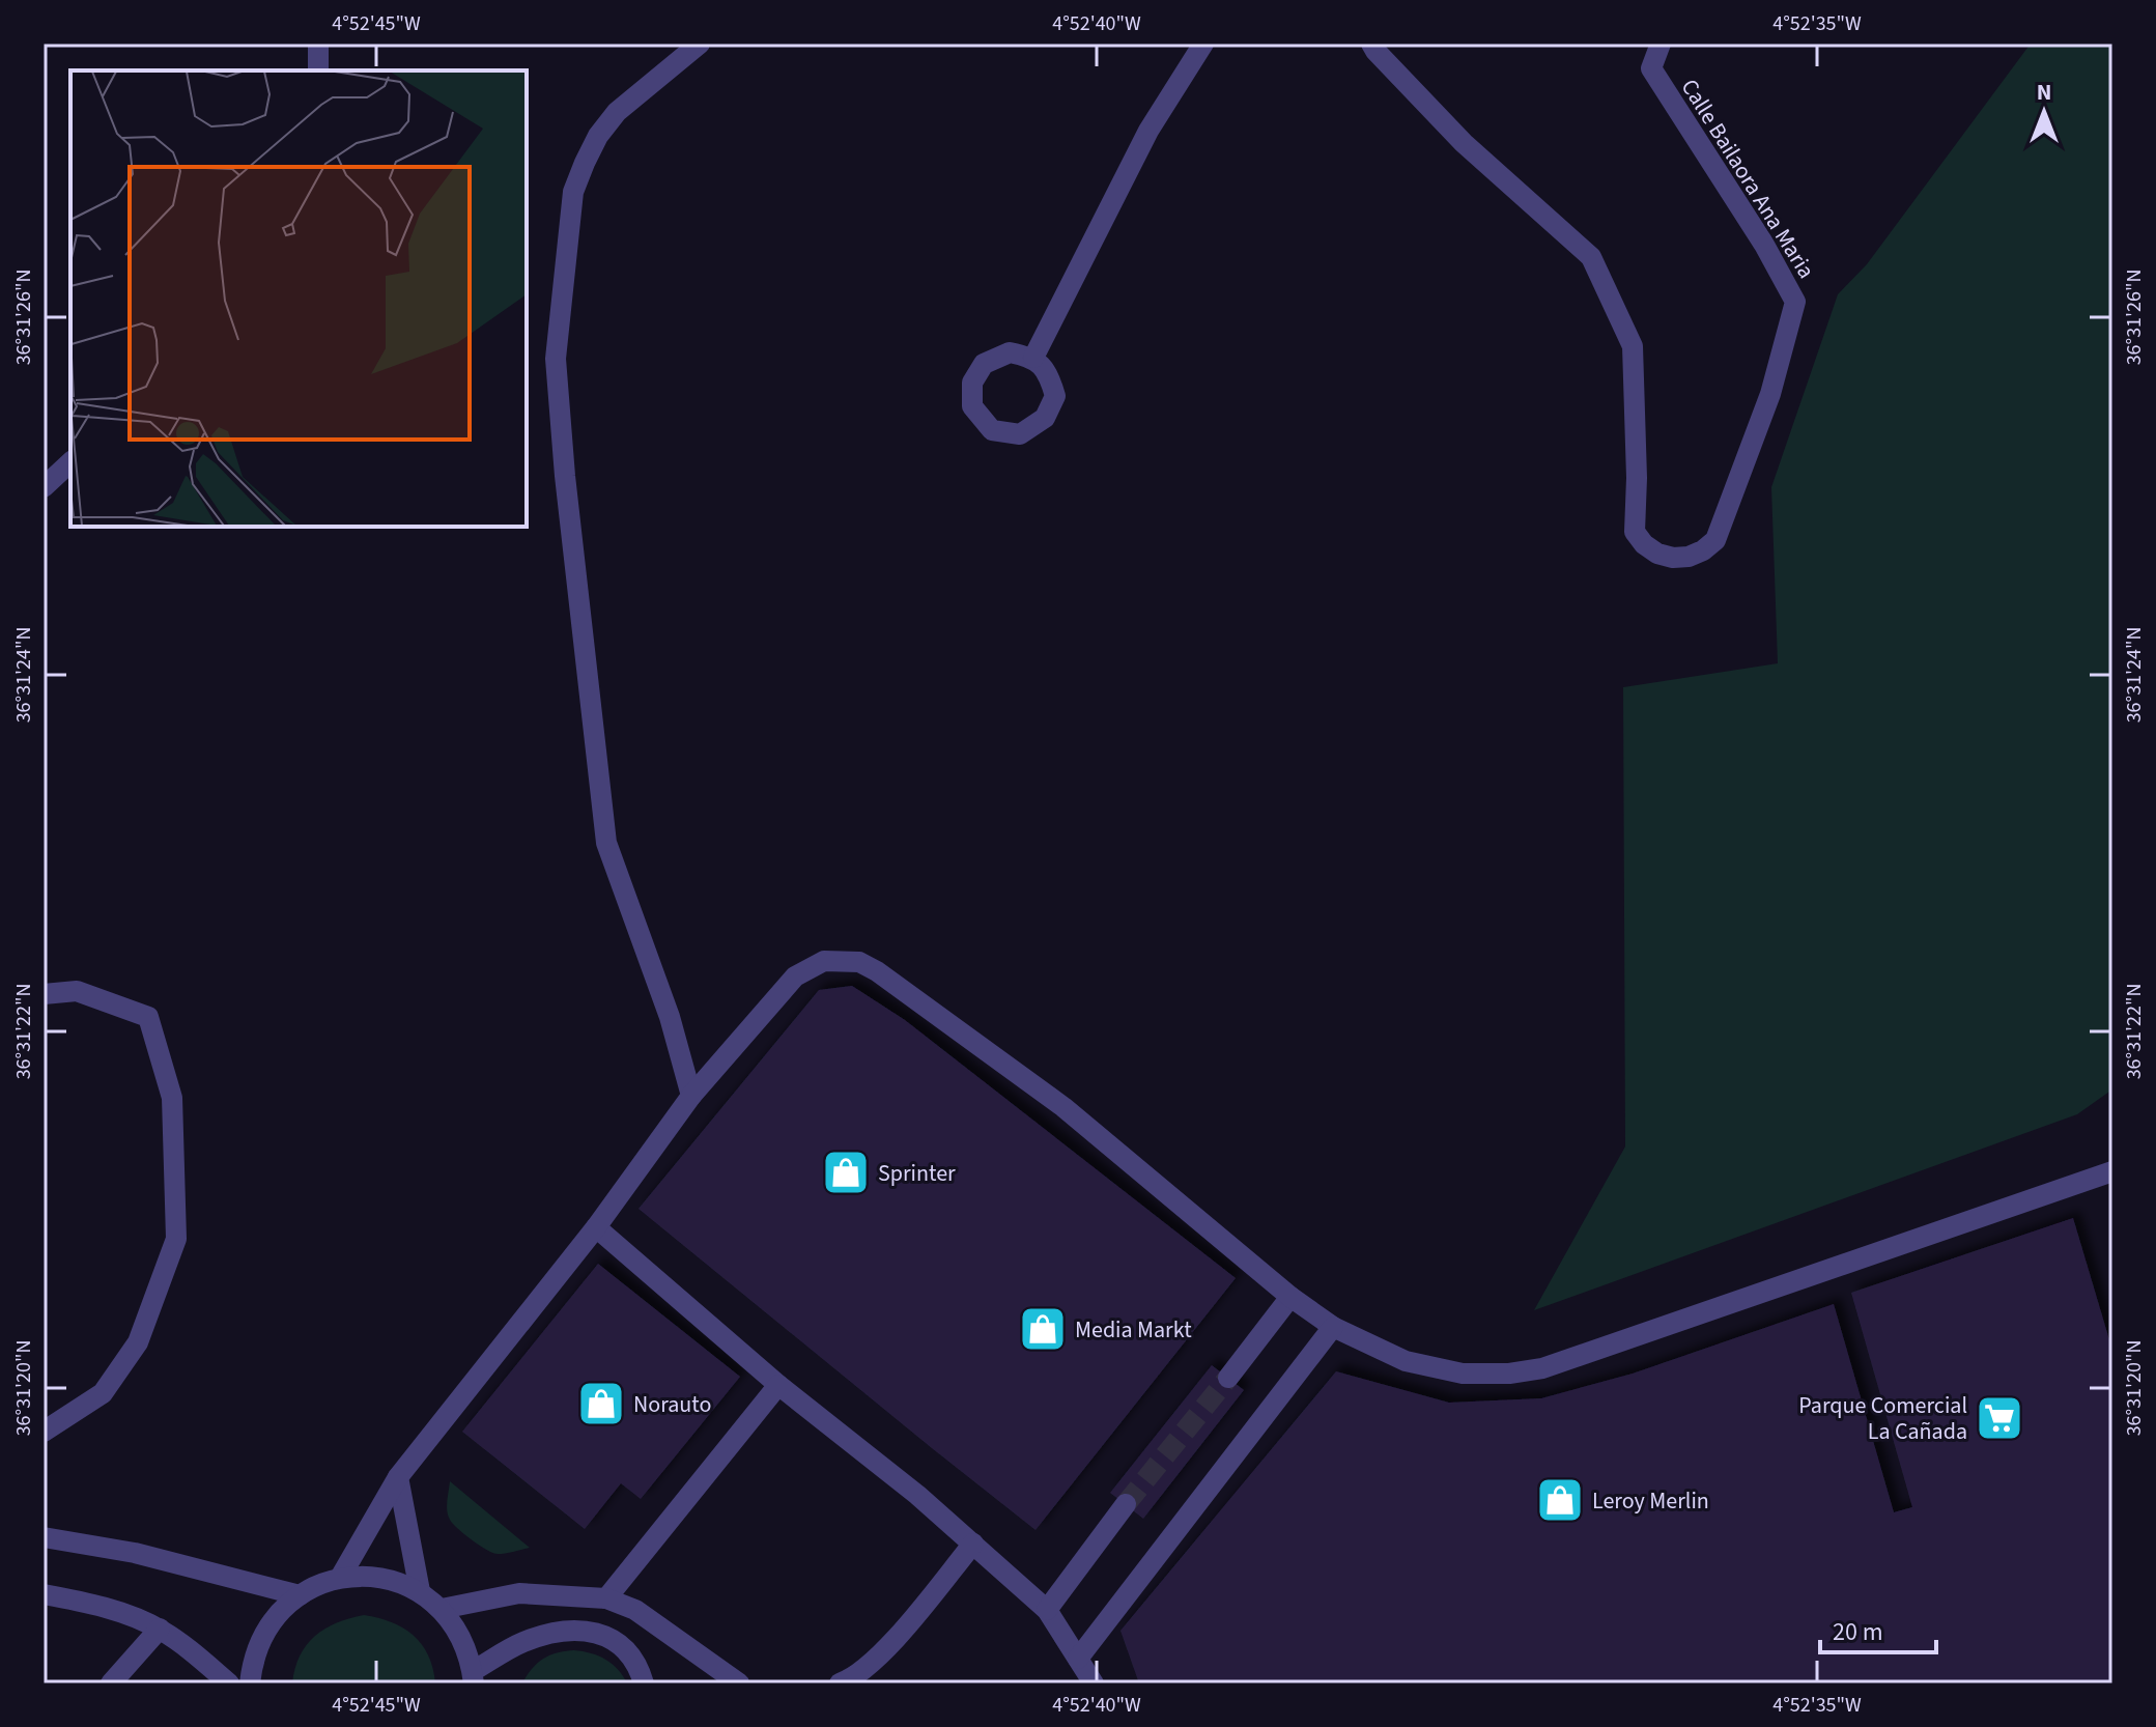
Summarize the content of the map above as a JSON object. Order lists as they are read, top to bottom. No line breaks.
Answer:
{"streets":{"street":["Calle Bailaora Ana Maria"]},"places":{"shop":["Sprinter","Media Markt","Norauto","Leroy Merlin"],"supermarket":["Parque Comercial La Cañada"]},"scale_bar":"20 m","north":"top","coordinates":["4°52'45\"W","4°52'40\"W","4°52'35\"W","36°31'26\"N","36°31'24\"N","36°31'22\"N","36°31'20\"N"]}
